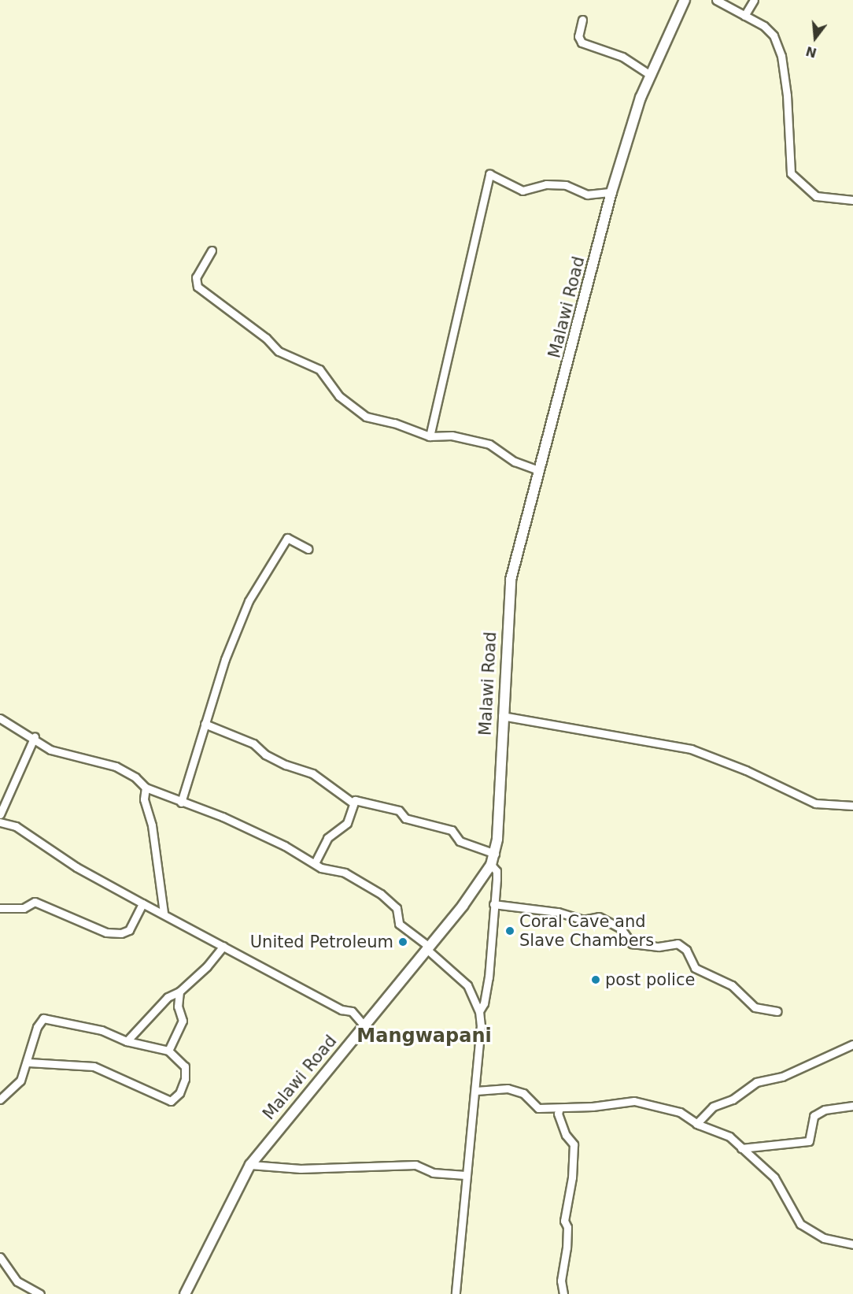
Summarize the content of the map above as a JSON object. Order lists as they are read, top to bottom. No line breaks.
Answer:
{"streets":{"main road":["Malawi Road"]},"districts":["Mangwapani"],"places":["Coral Cave and Slave Chambers","United Petroleum","post police"],"north":"bottom"}
